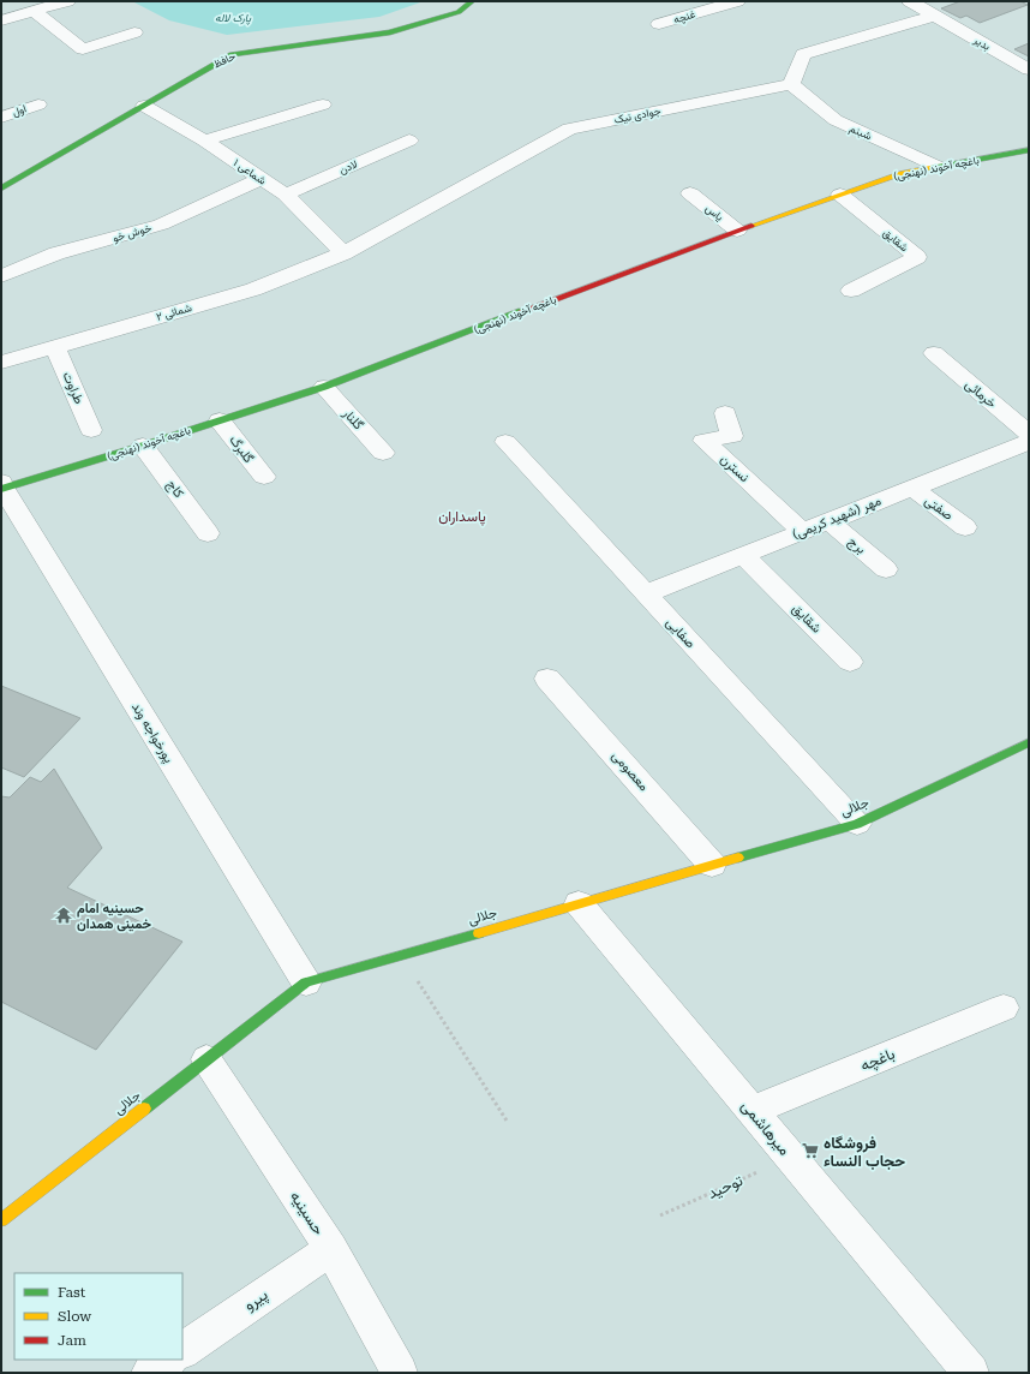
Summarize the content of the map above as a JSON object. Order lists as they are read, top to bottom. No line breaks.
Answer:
{"streets":{"street":["غنچه","بدیر","حافظ","اول","جوادی نیک","شبنم","لادن","باغچه آخوند (نهنجی)","شماعی ۱","یاس","خوش خو","شقایق","شمائی ۲","طراوت","خرمائی","گلنار","گلبرگ","نسترن","کاج","صفتی","مهر (شهید کریمی)","برج","صفایی","پورخواجه وند","معصومی","جلالی","باغچه","میرهاشمی","حسینیه","پیرو"],"path":["توحید"]},"crossings":[["حافظ","شماعی ۱"],["جوادی نیک","شبنم"],["جوادی نیک","شماعی ۱"],["جوادی نیک","شمائی ۲"],["شبنم","باغچه آخوند (نهنجی)"],["لادن","شماعی ۱"],["باغچه آخوند (نهنجی)","یاس"],["باغچه آخوند (نهنجی)","شقایق"],["باغچه آخوند (نهنجی)","گلنار"],["باغچه آخوند (نهنجی)","گلبرگ"],["باغچه آخوند (نهنجی)","کاج"],["باغچه آخوند (نهنجی)","پورخواجه وند"],["شماعی ۱","خوش خو"],["شماعی ۱","شمائی ۲"],["شقایق","مهر (شهید کریمی)"],["شمائی ۲","طراوت"],["نسترن","مهر (شهید کریمی)"],["صفتی","مهر (شهید کریمی)"],["مهر (شهید کریمی)","برج"],["مهر (شهید کریمی)","صفایی"],["صفایی","جلالی"],["پورخواجه وند","جلالی"],["معصومی","جلالی"],["جلالی","میرهاشمی"],["جلالی","حسینیه"],["باغچه","میرهاشمی"],["میرهاشمی","توحید"],["حسینیه","پیرو"]],"districts":["پاسداران"],"parks":["پارک لاله"],"places":{"temple":["حسینیه امام خمینی همدان"],"supermarket":["فروشگاه حجاب النساء"]},"legend":["Fast","Slow","Jam"]}
